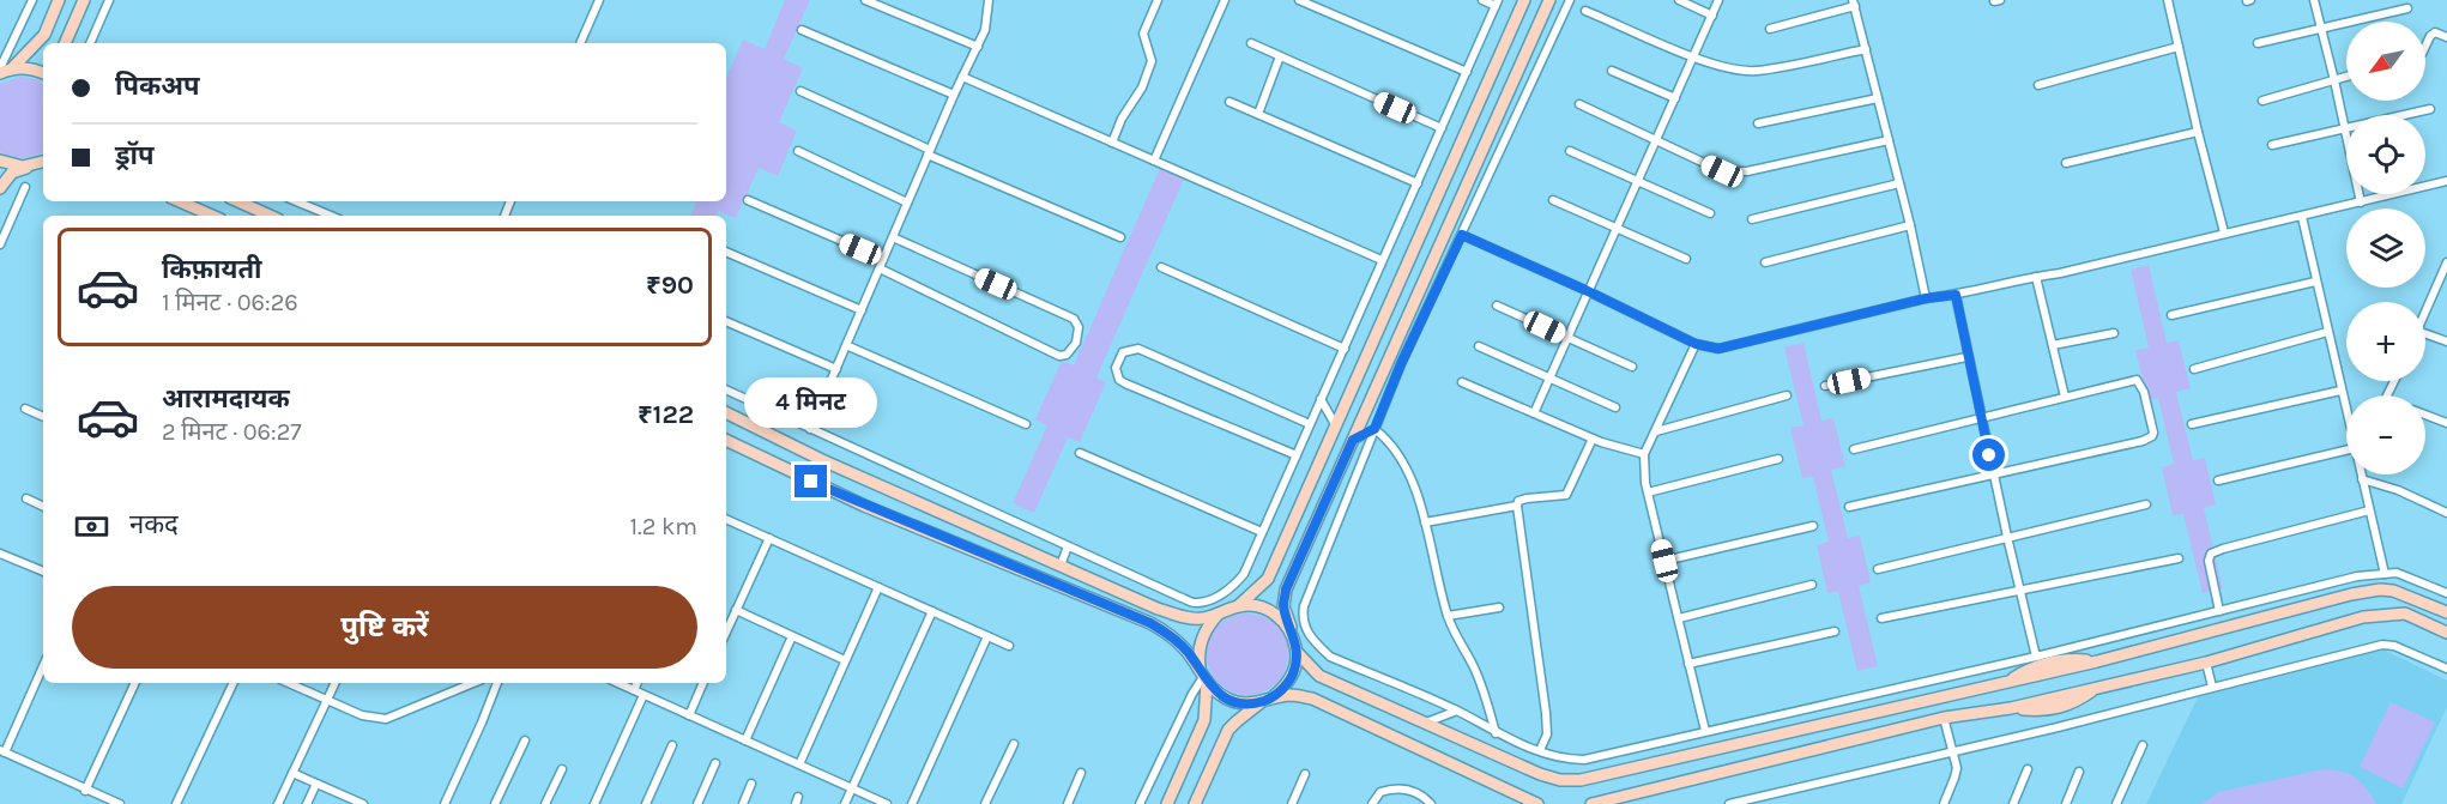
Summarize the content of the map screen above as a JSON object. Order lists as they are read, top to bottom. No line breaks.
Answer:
{"north":"bottom left","page":{"map_buttons":["+","−"],"banner":["पिकअप","ड्रॉप"],"list":[{"name":"किफ़ायती","note":"1 मिनट · 06:26","value":"₹90"},{"name":"आरामदायक","note":"2 मिनट · 06:27","value":"₹122"}],"bubble":"4 मिनट","pay":["नकद","1.2 km"],"buttons":"पुष्टि करें"}}
